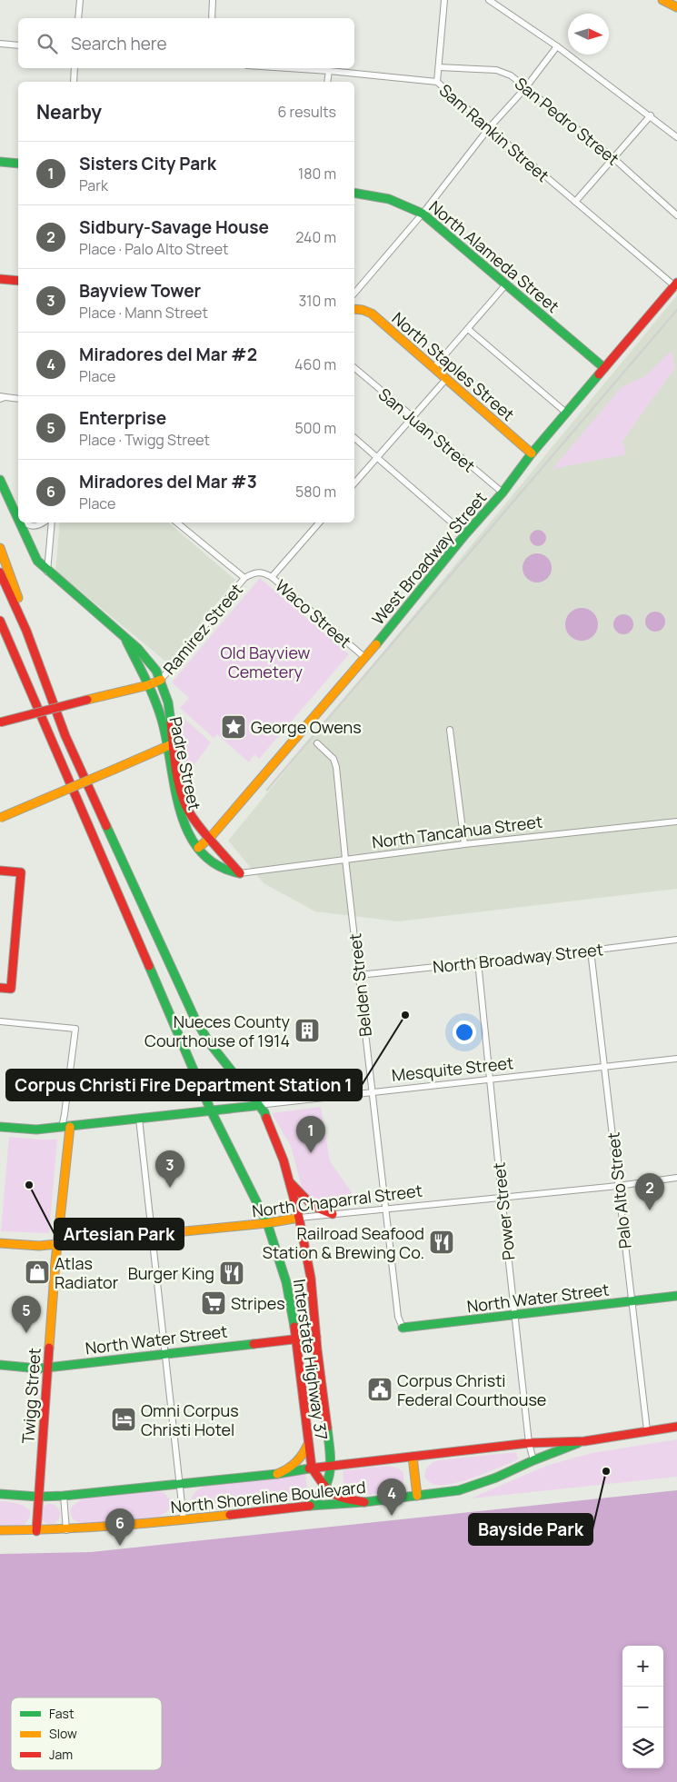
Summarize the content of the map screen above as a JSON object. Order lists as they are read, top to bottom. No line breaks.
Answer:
{"streets":{"main road":["North Alameda Street","North Staples Street","West Broadway Street","Padre Street","Mesquite Street","North Chaparral Street","North Water Street","Interstate Highway 37","Twigg Street","North Shoreline Boulevard"],"street":["San Pedro Street","Sam Rankin Street","San Juan Street","Waco Street","Ramirez Street","North Tancahua Street","North Broadway Street","Belden Street","Palo Alto Street","Power Street"]},"crossings":[["Sam Rankin Street","West Broadway Street"],["North Alameda Street","West Broadway Street"],["North Staples Street","West Broadway Street"],["San Juan Street","West Broadway Street"],["West Broadway Street","Waco Street"],["West Broadway Street","Padre Street"],["Waco Street","Ramirez Street"],["Ramirez Street","Padre Street"],["Padre Street","North Tancahua Street"],["North Tancahua Street","Belden Street"],["North Broadway Street","Belden Street"],["North Broadway Street","Palo Alto Street"],["North Broadway Street","Power Street"],["Belden Street","Mesquite Street"],["Belden Street","North Chaparral Street"],["Belden Street","North Water Street"],["Mesquite Street","Palo Alto Street"],["Mesquite Street","Power Street"],["Mesquite Street","Interstate Highway 37"],["Mesquite Street","Twigg Street"],["Palo Alto Street","North Chaparral Street"],["Palo Alto Street","North Water Street"],["Palo Alto Street","North Shoreline Boulevard"],["North Chaparral Street","Power Street"],["North Chaparral Street","Interstate Highway 37"],["North Chaparral Street","Twigg Street"],["Power Street","North Water Street"],["Power Street","North Shoreline Boulevard"],["North Water Street","Interstate Highway 37"],["North Water Street","Twigg Street"],["Interstate Highway 37","North Shoreline Boulevard"],["Twigg Street","North Shoreline Boulevard"]],"parks":["Old Bayview Cemetery"],"places":{"place":["George Owens"],"other":["Corpus Christi Fire Department Station 1","Artesian Park","Bayside Park"],"building":["Nueces County Courthouse of 1914"],"restaurant":["Railroad Seafood Station & Brewing Co.","Burger King"],"shop":["Atlas Radiator"],"supermarket":["Stripes"],"public building":["Corpus Christi Federal Courthouse"],"hotel":["Omni Corpus Christi Hotel"]},"legend":["Fast","Slow","Jam"],"north":"right","page":{"search":"Search here","heading":["Nearby","6 results"],"list":[{"mark":"1","name":"Sisters City Park","note":"Park","value":"180 m"},{"mark":"2","name":"Sidbury-Savage House","note":"Place · Palo Alto Street","value":"240 m"},{"mark":"3","name":"Bayview Tower","note":"Place · Mann Street","value":"310 m"},{"mark":"4","name":"Miradores del Mar #2","note":"Place","value":"460 m"},{"mark":"5","name":"Enterprise","note":"Place · Twigg Street","value":"500 m"},{"mark":"6","name":"Miradores del Mar #3","note":"Place","value":"580 m"}],"pins":["1","3","2","5","4","6"],"map_buttons":["+","−"]}}
